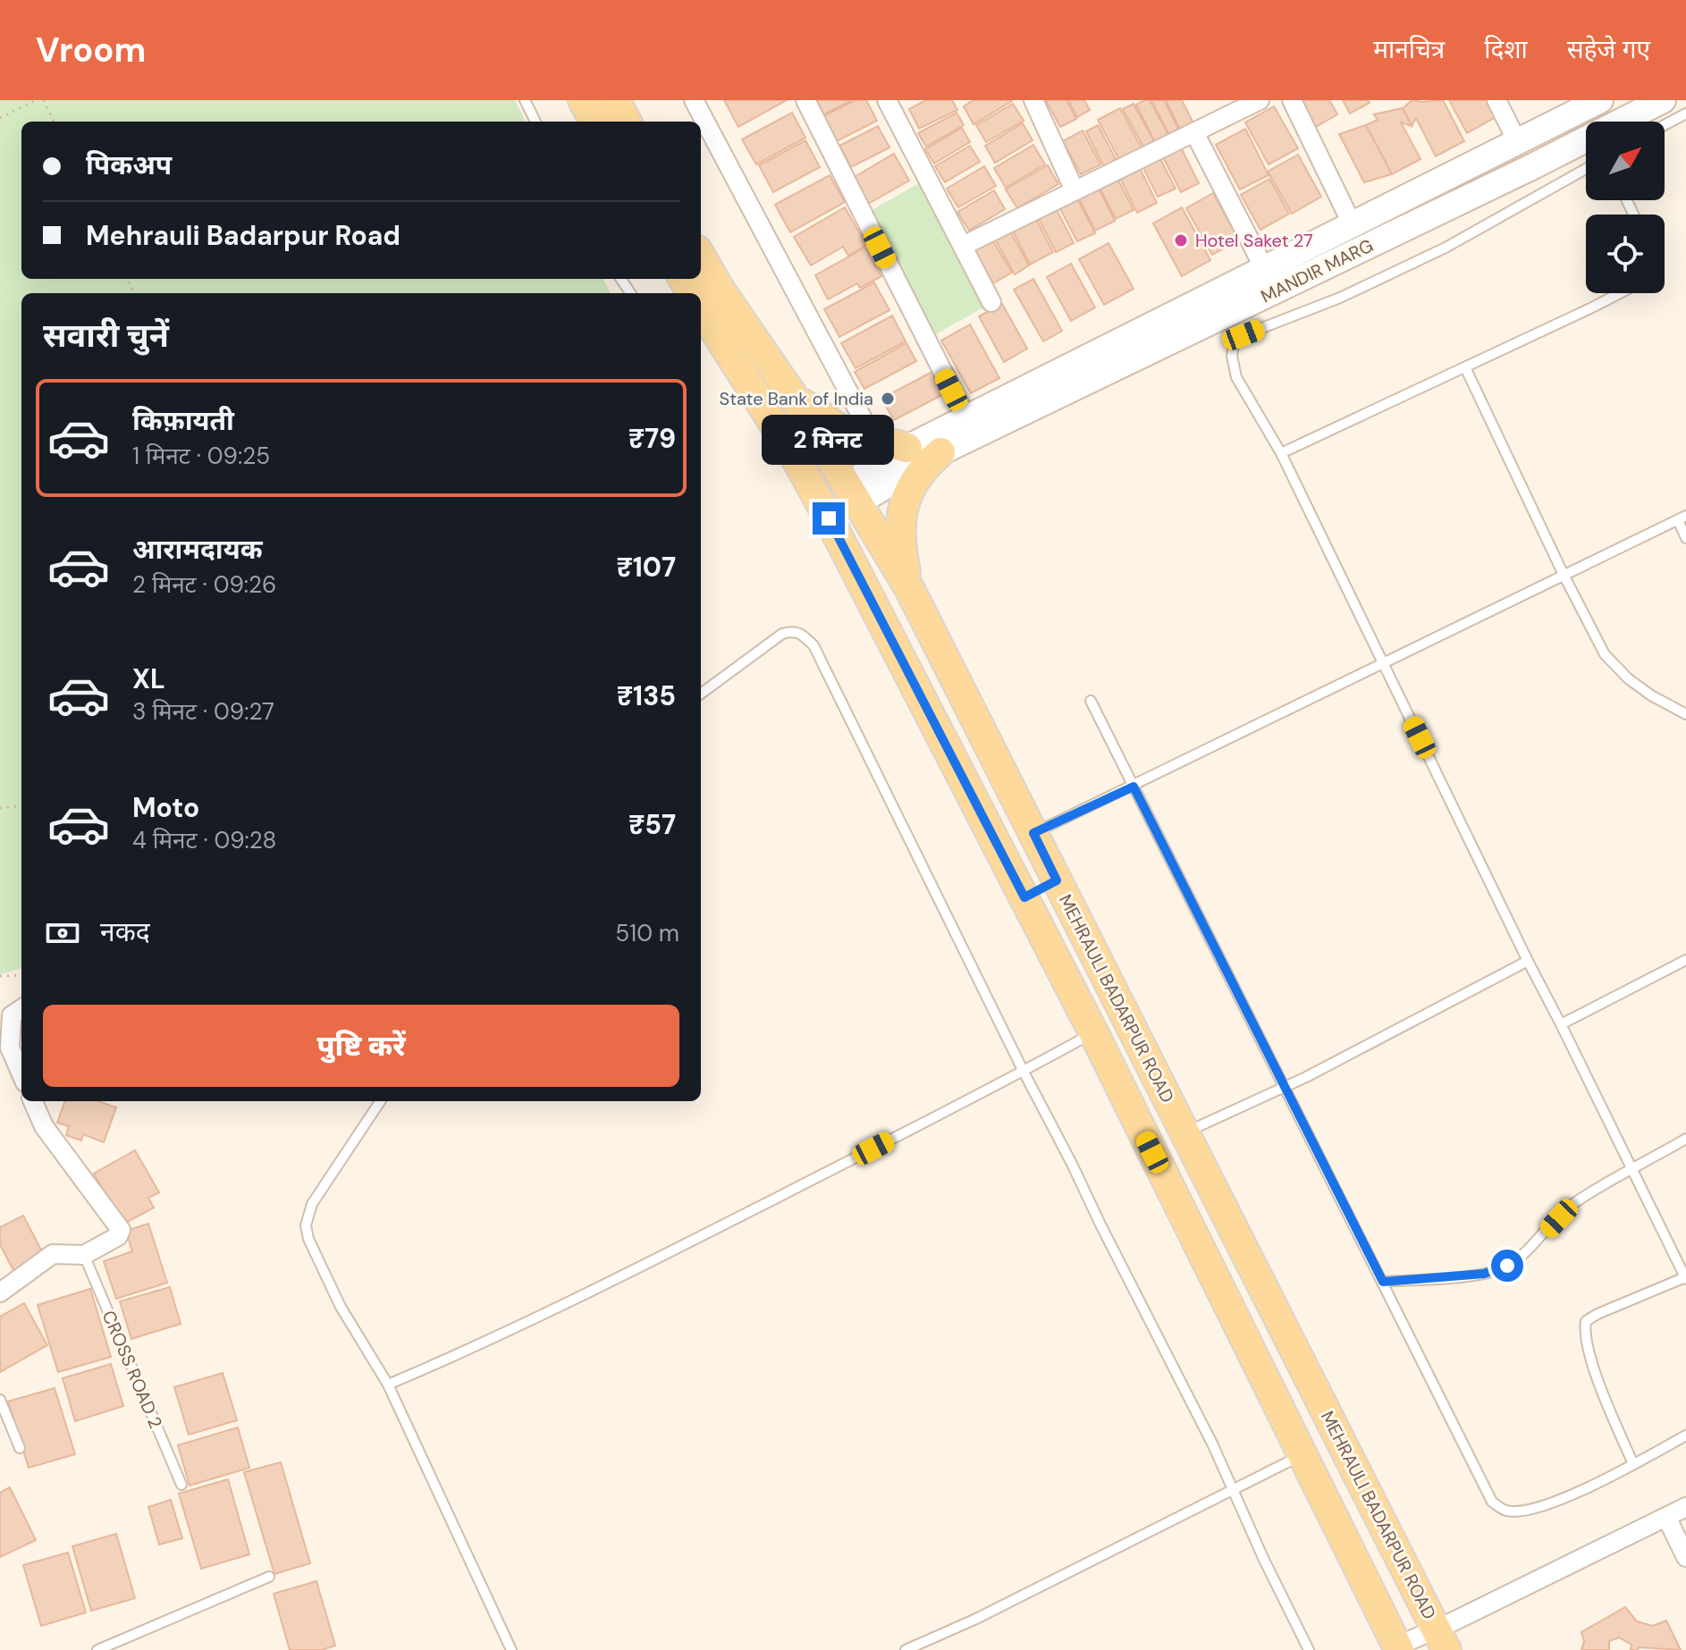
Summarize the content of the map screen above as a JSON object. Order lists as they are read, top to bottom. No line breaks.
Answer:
{"streets":{"main road":["MANDIR MARG","MEHRAULI BADARPUR ROAD"],"lane":["CROSS ROAD 2"]},"crossings":[["MANDIR MARG","MEHRAULI BADARPUR ROAD"]],"places":["Hotel Saket 27","State Bank of India"],"north":"top right","page":{"header":"Vroom","nav":["मानचित्र","दिशा","सहेजे गए"],"banner":["पिकअप","Mehrauli Badarpur Road"],"heading":"सवारी चुनें","list":[{"name":"किफ़ायती","note":"1 मिनट · 09:25","value":"₹79"},{"name":"आरामदायक","note":"2 मिनट · 09:26","value":"₹107"},{"name":"XL","note":"3 मिनट · 09:27","value":"₹135"},{"name":"Moto","note":"4 मिनट · 09:28","value":"₹57"}],"bubble":"2 मिनट","pay":["नकद","510 m"],"buttons":"पुष्टि करें"}}
